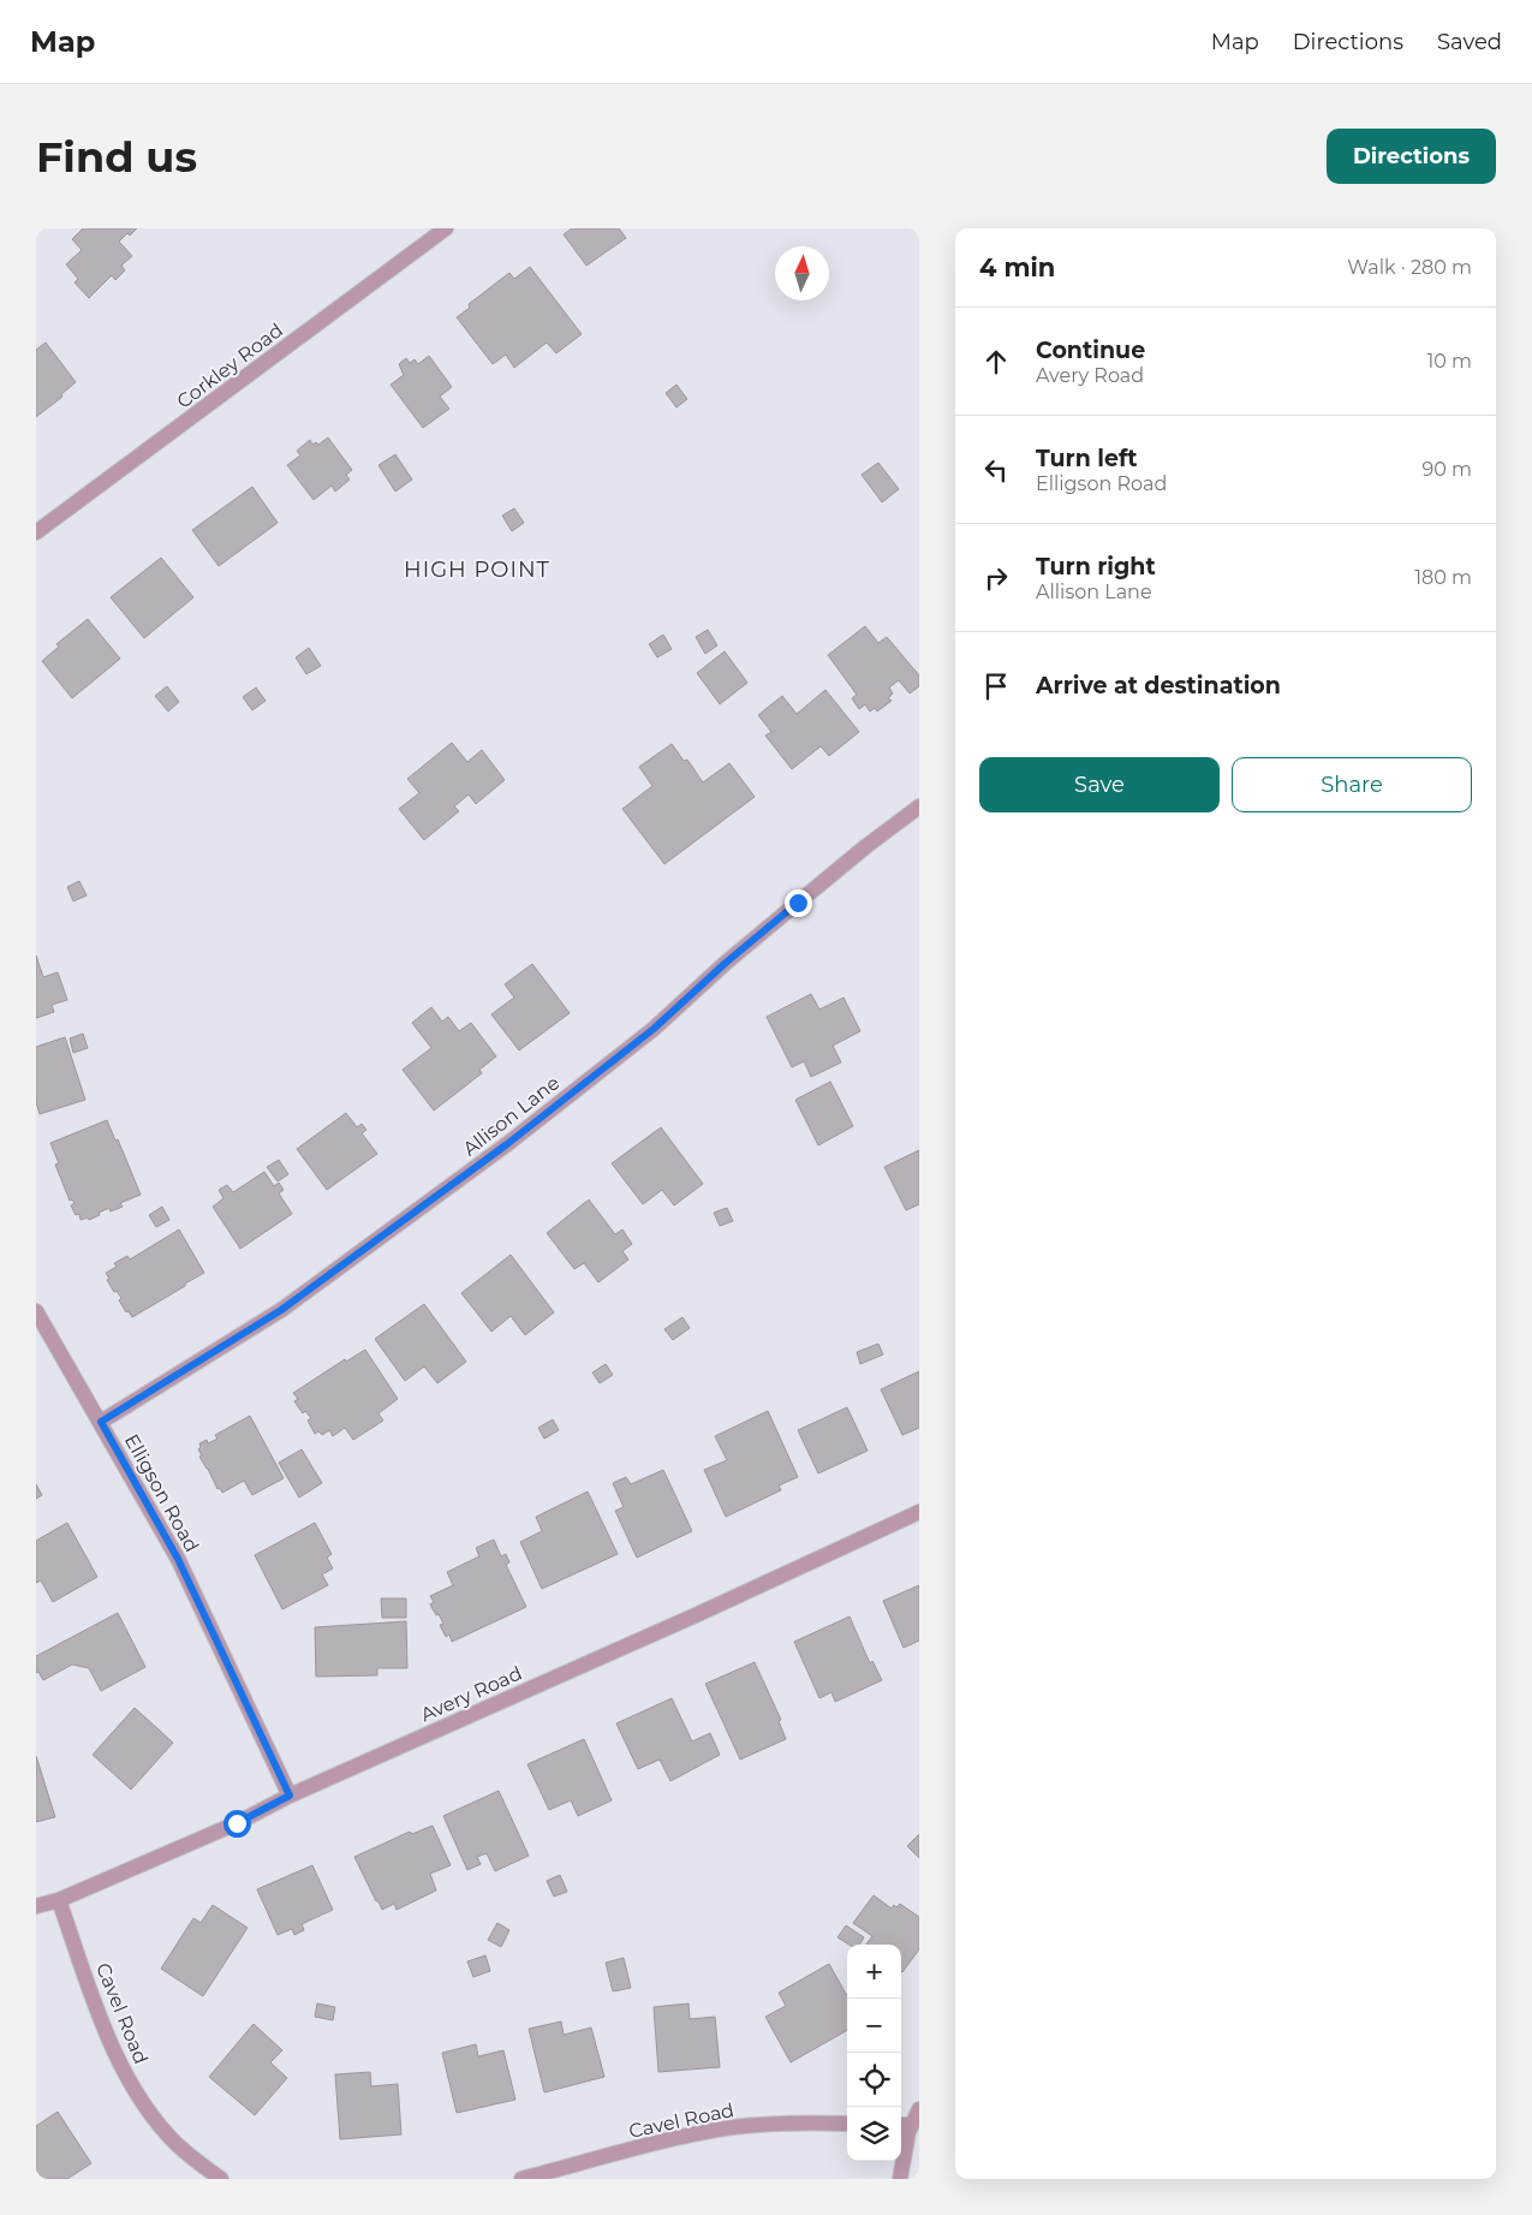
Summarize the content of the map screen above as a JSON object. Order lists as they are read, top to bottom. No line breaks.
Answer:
{"streets":{"street":["Corkley Road","Allison Lane","Elligson Road","Avery Road","Cavel Road"]},"crossings":[["Allison Lane","Elligson Road"],["Elligson Road","Avery Road"],["Avery Road","Cavel Road"]],"districts":["HIGH POINT"],"north":"top","page":{"header":"Map","nav":["Map","Directions","Saved"],"buttons":["Directions",["Save","Share"]],"title":"Find us","heading":["4 min","Walk · 280 m"],"list":[["Continue","Avery Road","10 m"],["Turn left","Elligson Road","90 m"],["Turn right","Allison Lane","180 m"],"Arrive at destination"],"map_buttons":["+","−"]}}
